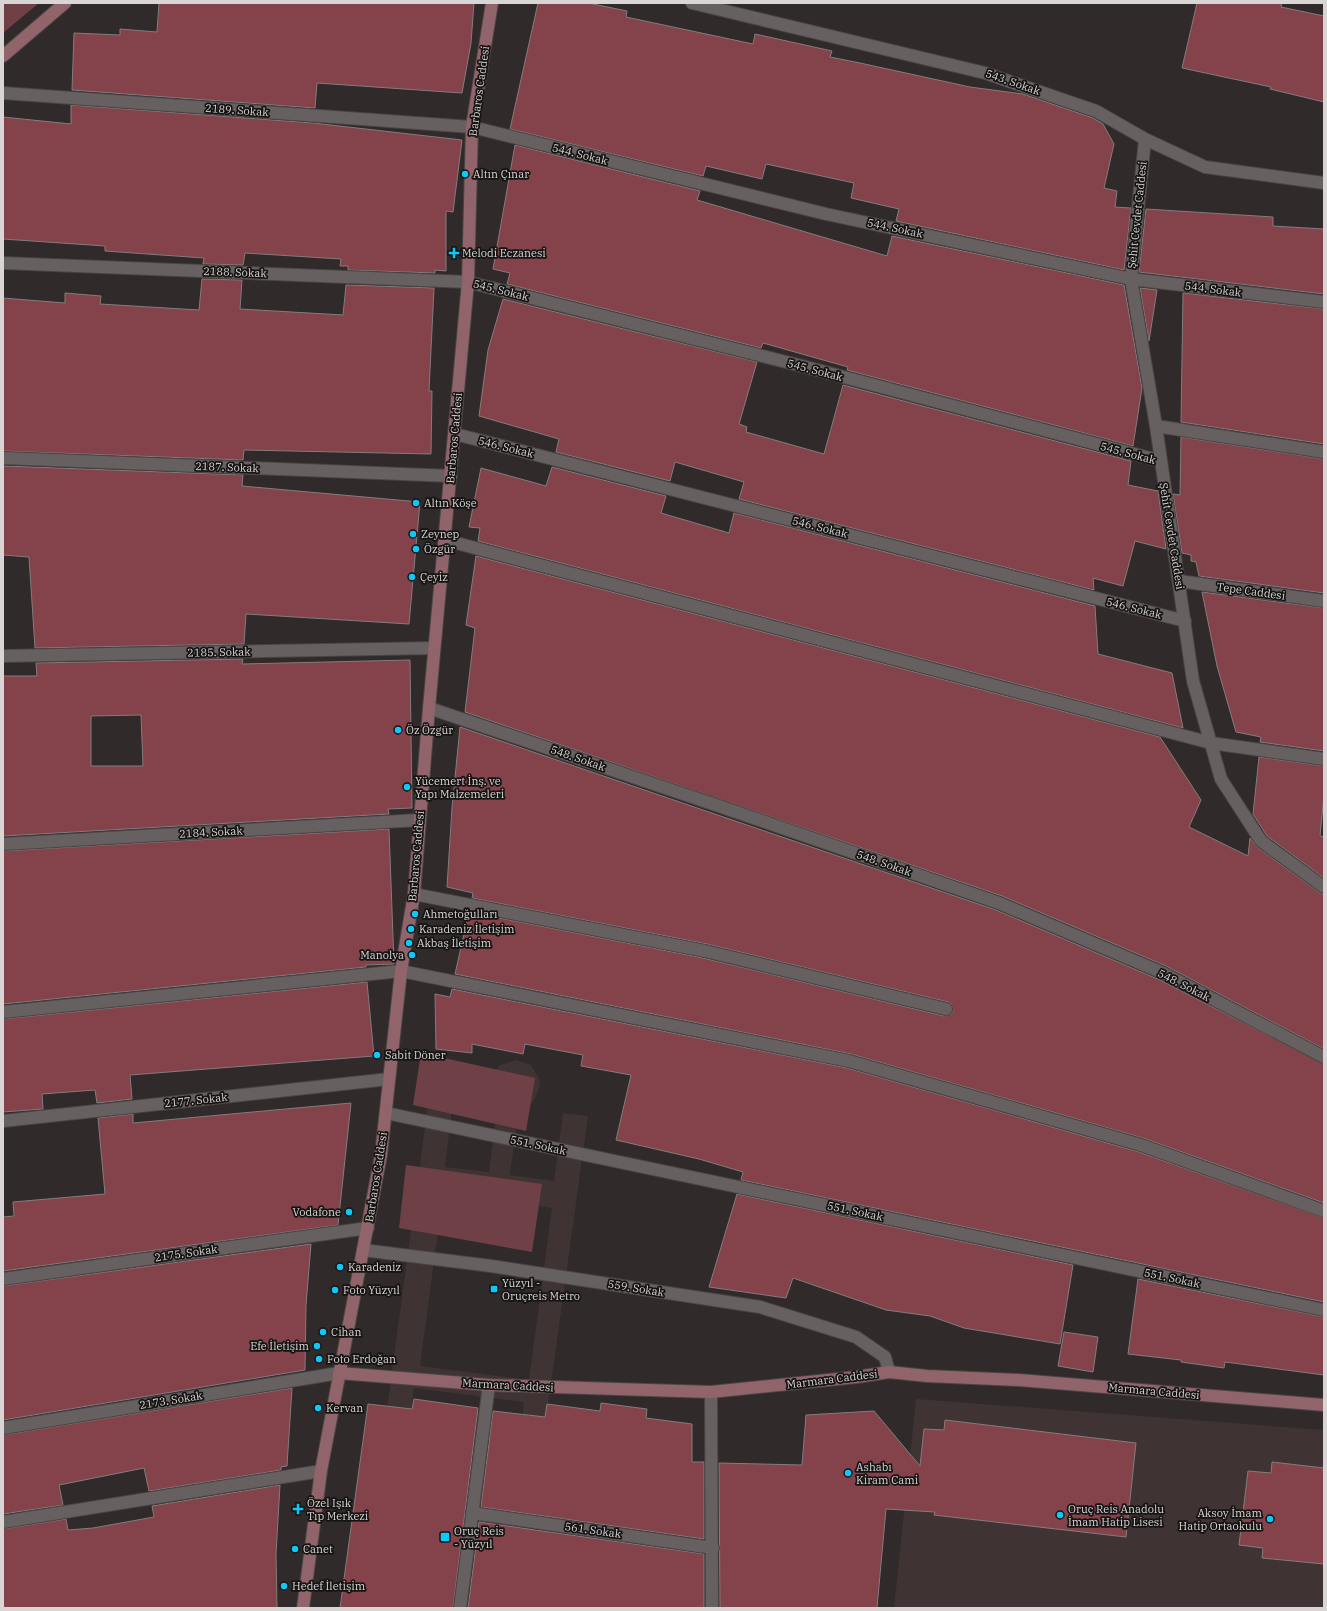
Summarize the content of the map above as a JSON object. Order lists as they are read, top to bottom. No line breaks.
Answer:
{"streets":{"main road":["Barbaros Caddesi","Marmara Caddesi"],"street":["543. Sokak","2189. Sokak","544. Sokak","Şehit Cevdet Caddesi","2188. Sokak","545. Sokak","546. Sokak","2187. Sokak","Tepe Caddesi","2185. Sokak","548. Sokak","2184. Sokak","2177. Sokak","551. Sokak","2175. Sokak","559. Sokak","2173. Sokak","561. Sokak"]},"crossings":[["543. Sokak","Şehit Cevdet Caddesi"],["Barbaros Caddesi","2189. Sokak"],["Barbaros Caddesi","544. Sokak"],["Barbaros Caddesi","2188. Sokak"],["Barbaros Caddesi","545. Sokak"],["Barbaros Caddesi","546. Sokak"],["Barbaros Caddesi","2187. Sokak"],["Barbaros Caddesi","2185. Sokak"],["Barbaros Caddesi","548. Sokak"],["Barbaros Caddesi","2184. Sokak"],["Barbaros Caddesi","2177. Sokak"],["Barbaros Caddesi","551. Sokak"],["Barbaros Caddesi","2175. Sokak"],["Barbaros Caddesi","559. Sokak"],["Barbaros Caddesi","Marmara Caddesi"],["Barbaros Caddesi","2173. Sokak"],["2189. Sokak","544. Sokak"],["544. Sokak","Şehit Cevdet Caddesi"],["Şehit Cevdet Caddesi","545. Sokak"],["Şehit Cevdet Caddesi","546. Sokak"],["Şehit Cevdet Caddesi","Tepe Caddesi"],["2188. Sokak","545. Sokak"],["559. Sokak","Marmara Caddesi"],["Marmara Caddesi","2173. Sokak"]],"places":{"other":["Altın Çınar","Altın Köşe","Zeynep","Özgür","Çeyiz","Öz Özgür","Yücemert İnş. ve Yapı Malzemeleri","Ahmetoğulları","Karadeniz İletişim","Akbaş İletişim","Manolya","Sabit Döner","Vodafone","Karadeniz","Foto Yüzyıl","Cihan","Efe İletişim","Foto Erdoğan","Kervan","Ashabı Kiram Cami","Oruç Reis Anadolu İmam Hatip Lisesi","Aksoy İmam Hatip Ortaokulu","Canet","Hedef İletişim"],"health":["Melodi Eczanesi","Özel Işık Tıp Merkezi"],"transit":["Yüzyıl - Oruçreis Metro","Oruç Reis - Yüzyıl"]}}
